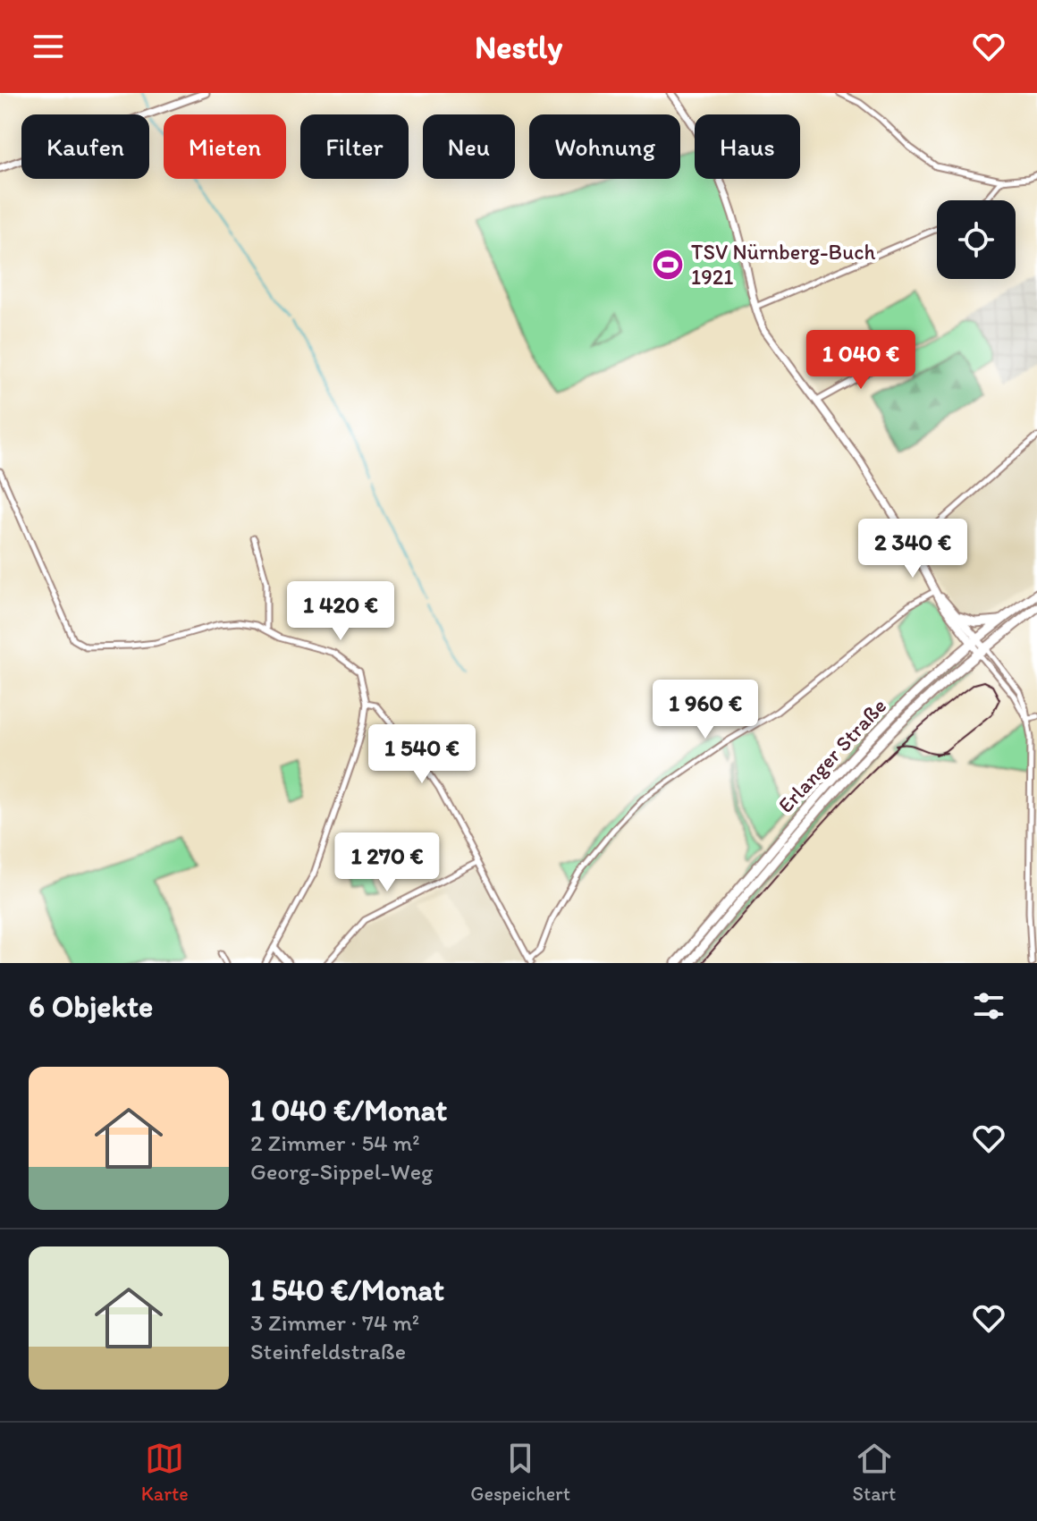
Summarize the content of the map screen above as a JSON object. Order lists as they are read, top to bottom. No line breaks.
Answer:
{"streets":{"main road":["Erlanger Straße"]},"places":{"sports":["TSV Nürnberg-Buch 1921"]},"page":{"header":"Nestly","chip":["Kaufen","Mieten","Filter","Neu","Wohnung","Haus"],"price":["1 040 €","2 340 €","1 420 €","1 960 €","1 540 €","1 270 €"],"heading":"6 Objekte","list":[{"name":"1 040 €/Monat","note":"2 Zimmer · 54 m² · Georg-Sippel-Weg"},{"name":"1 540 €/Monat","note":"3 Zimmer · 74 m² · Steinfeldstraße"}],"tabs":["Karte","Gespeichert","Start"]}}
